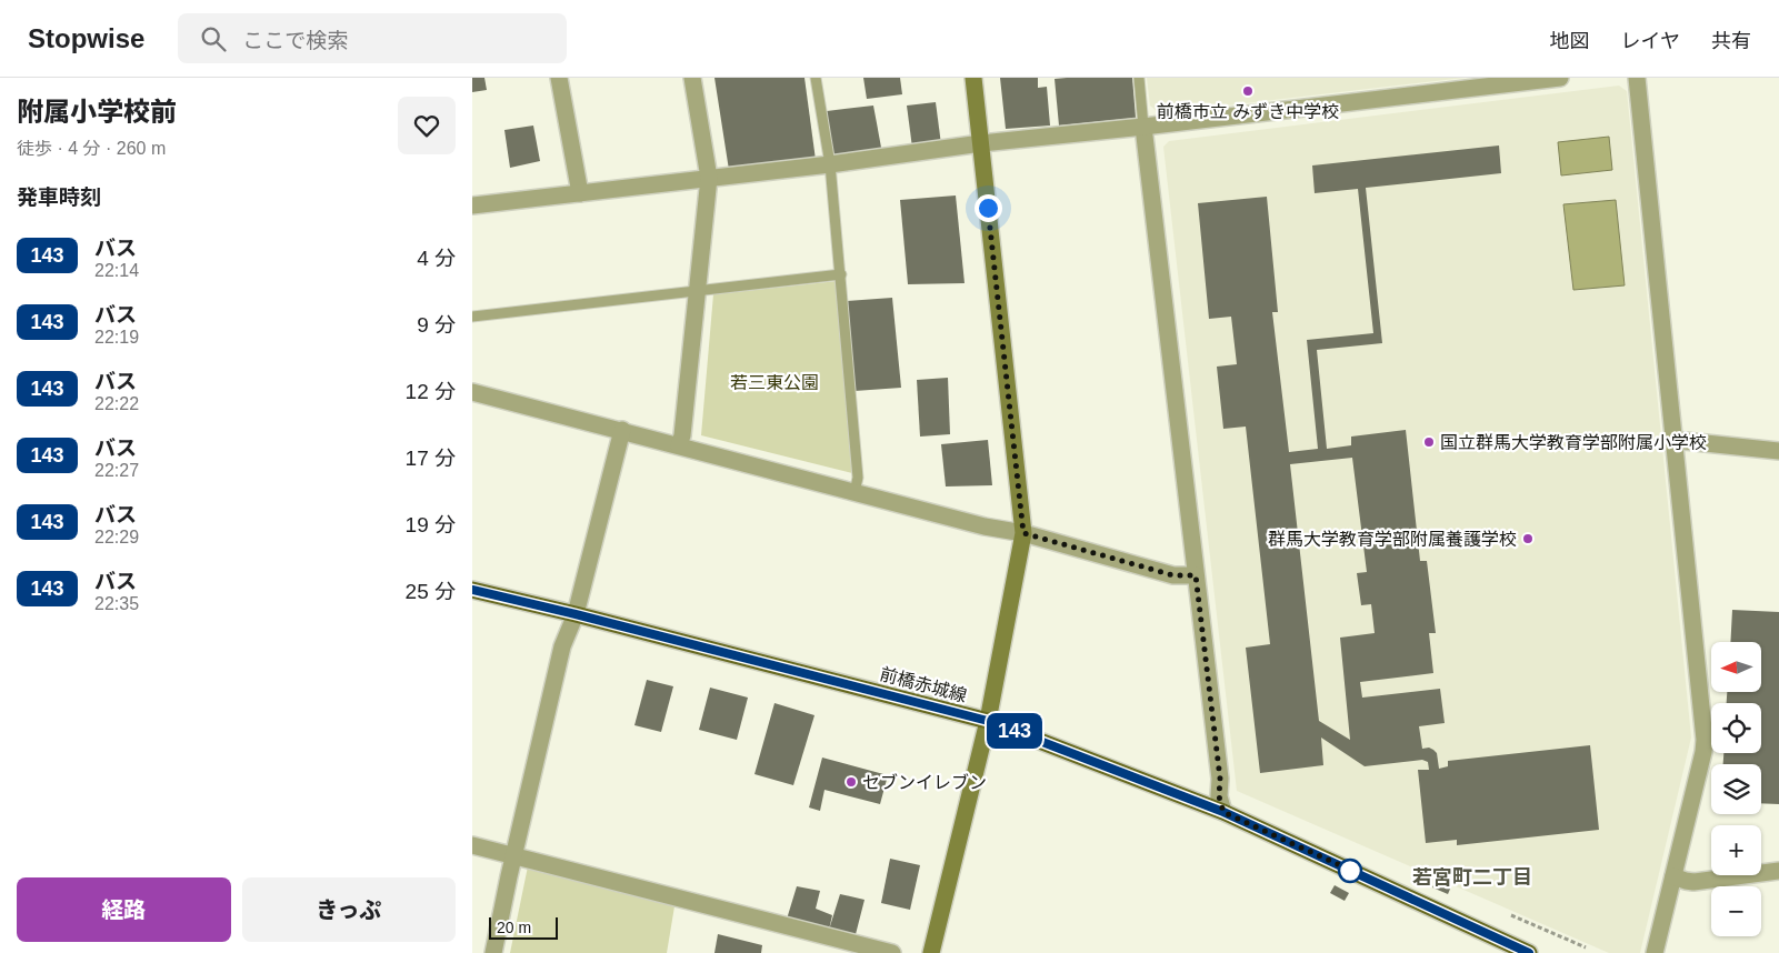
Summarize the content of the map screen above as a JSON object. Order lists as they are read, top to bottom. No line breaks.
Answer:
{"streets":{"main road":["前橋赤城線"]},"districts":["若宮町二丁目"],"parks":["若三東公園"],"places":["前橋市立 みずき中学校","国立群馬大学教育学部附属小学校","群馬大学教育学部附属養護学校","セブンイレブン"],"lines":["bus line 143"],"scale_bar":"20 m","north":"left","page":{"header":"Stopwise","search":"ここで検索","nav":["地図","レイヤ","共有"],"heading":[["附属小学校前","徒歩 · 4 分 · 260 m"],"発車時刻"],"on_map":"143","list":[{"mark":"143","name":"バス","note":"22:14","value":"4 分"},{"mark":"143","name":"バス","note":"22:19","value":"9 分"},{"mark":"143","name":"バス","note":"22:22","value":"12 分"},{"mark":"143","name":"バス","note":"22:27","value":"17 分"},{"mark":"143","name":"バス","note":"22:29","value":"19 分"},{"mark":"143","name":"バス","note":"22:35","value":"25 分"}],"map_buttons":["+","−"],"buttons":["経路","きっぷ"],"scale":"20 m"}}
